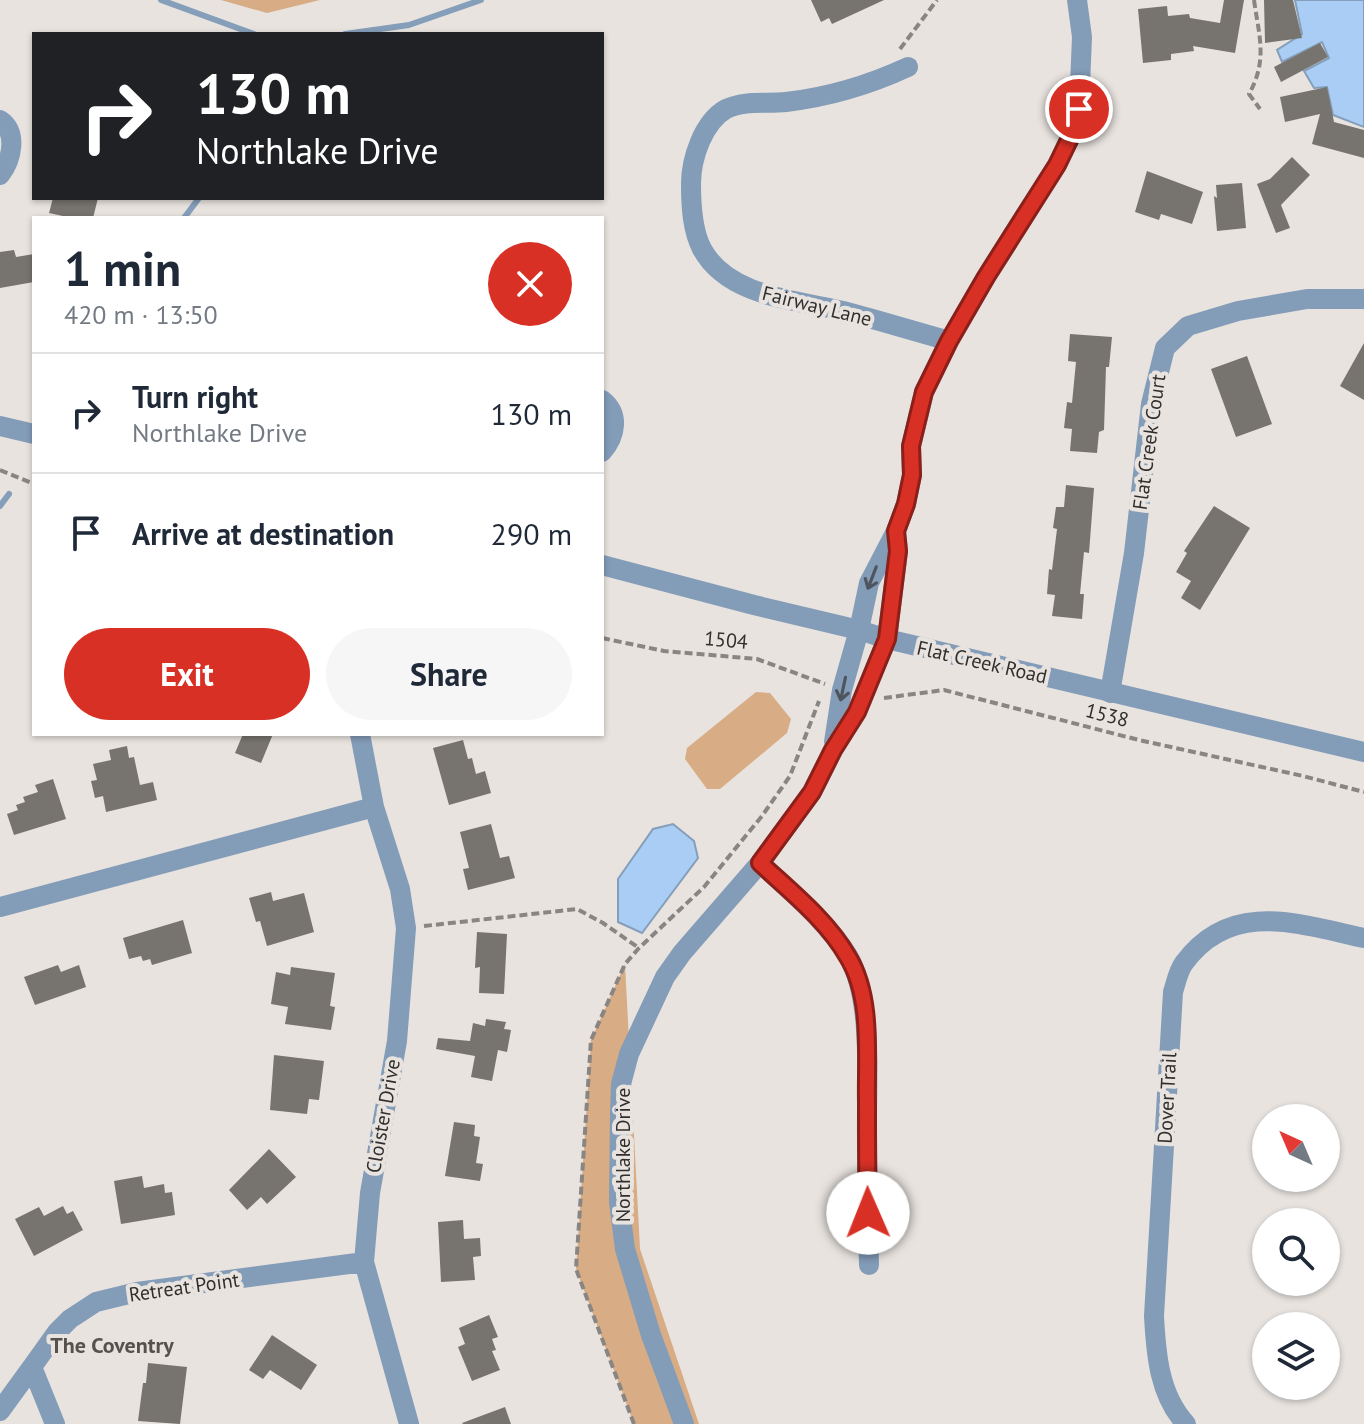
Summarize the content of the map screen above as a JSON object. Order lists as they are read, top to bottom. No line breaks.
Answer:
{"streets":{"street":["Fairway Lane","Flat Creek Court","Flat Creek Road","Dover Trail","Cloister Drive","Northlake Drive","Retreat Point"],"path":["1504","1538"]},"crossings":[["Fairway Lane","Northlake Drive"],["Flat Creek Court","Flat Creek Road"],["1504","Northlake Drive"],["Flat Creek Road","Northlake Drive"],["1538","Northlake Drive"],["Cloister Drive","Retreat Point"]],"districts":["The Coventry"],"north":"top left","page":{"turn":["130 m","Northlake Drive"],"heading":["1 min","420 m · 13:50"],"list":[{"name":"Turn right","note":"Northlake Drive","value":"130 m"},{"name":"Arrive at destination","value":"290 m"}],"buttons":["Exit","Share"]}}
